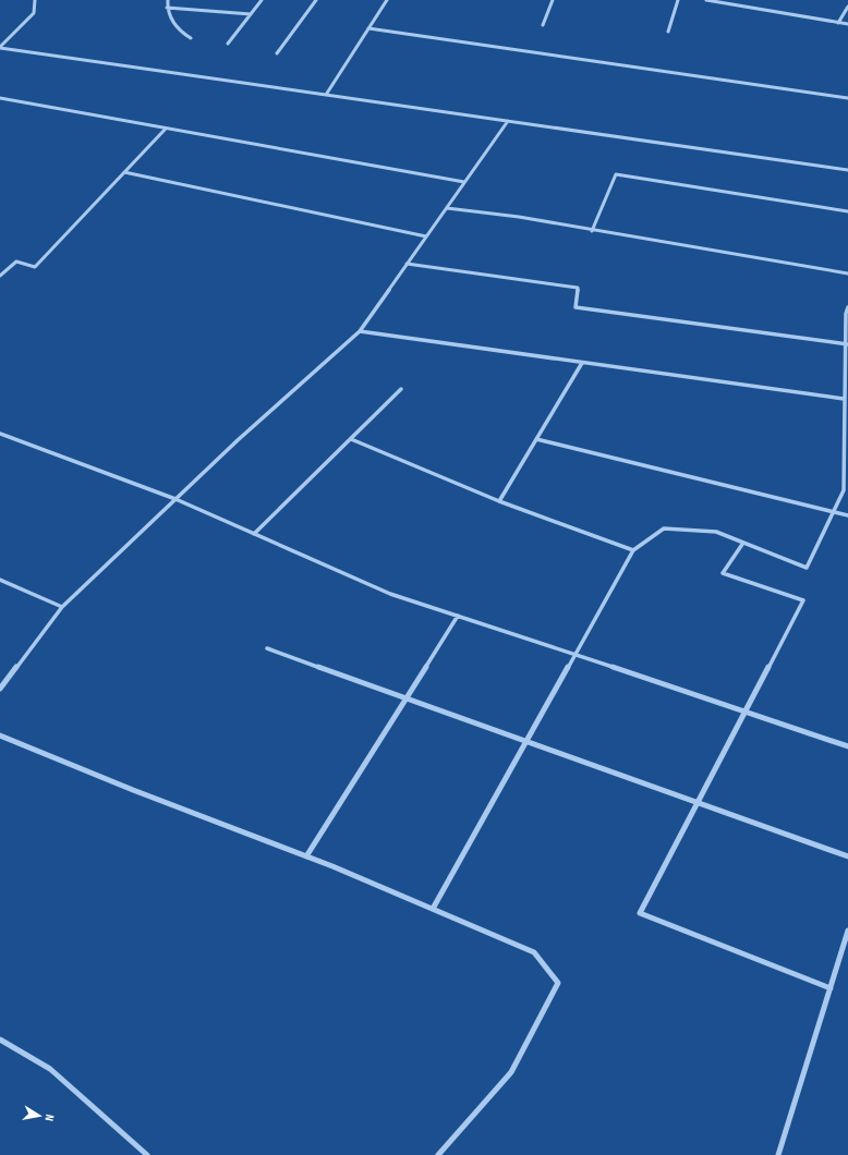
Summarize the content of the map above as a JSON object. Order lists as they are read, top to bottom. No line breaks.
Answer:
{"north":"right"}
